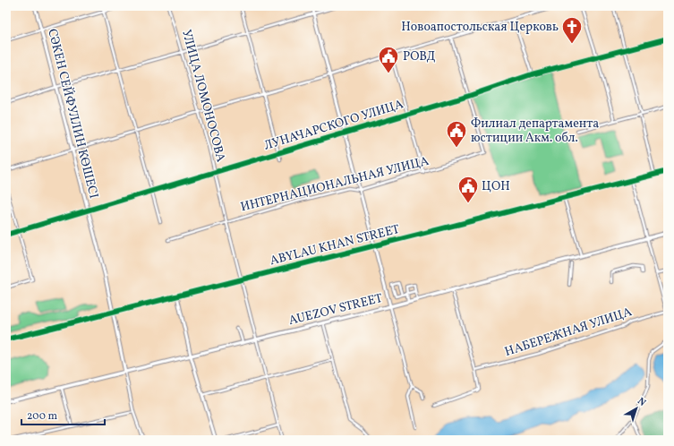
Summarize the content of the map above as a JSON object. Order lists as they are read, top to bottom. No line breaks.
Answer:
{"streets":{"main road":["AUEZOV STREET"],"street":["УЛИЦА ЛОМОНОСОВА","СӘКЕН СЕЙФУЛЛИН КӨШЕСІ","ЛУНАЧАРСКОГО УЛИЦА","ИНТЕРНАЦИОНАЛЬНАЯ УЛИЦА","ABYLAU KHAN STREET","НАБЕРЕЖНАЯ УЛИЦА"]},"crossings":[["УЛИЦА ЛОМОНОСОВА","ЛУНАЧАРСКОГО УЛИЦА"],["УЛИЦА ЛОМОНОСОВА","ИНТЕРНАЦИОНАЛЬНАЯ УЛИЦА"],["УЛИЦА ЛОМОНОСОВА","ABYLAU KHAN STREET"],["УЛИЦА ЛОМОНОСОВА","AUEZOV STREET"],["СӘКЕН СЕЙФУЛЛИН КӨШЕСІ","ЛУНАЧАРСКОГО УЛИЦА"],["СӘКЕН СЕЙФУЛЛИН КӨШЕСІ","ABYLAU KHAN STREET"],["СӘКЕН СЕЙФУЛЛИН КӨШЕСІ","AUEZOV STREET"],["ЛУНАЧАРСКОГО УЛИЦА","ИНТЕРНАЦИОНАЛЬНАЯ УЛИЦА"]],"places":{"church":["Новоапостольская Церковь"],"public building":["РОВД","Филиал департамента юстиции Акм. обл.","ЦОН"]},"scale_bar":"200 m","north":"top right"}
